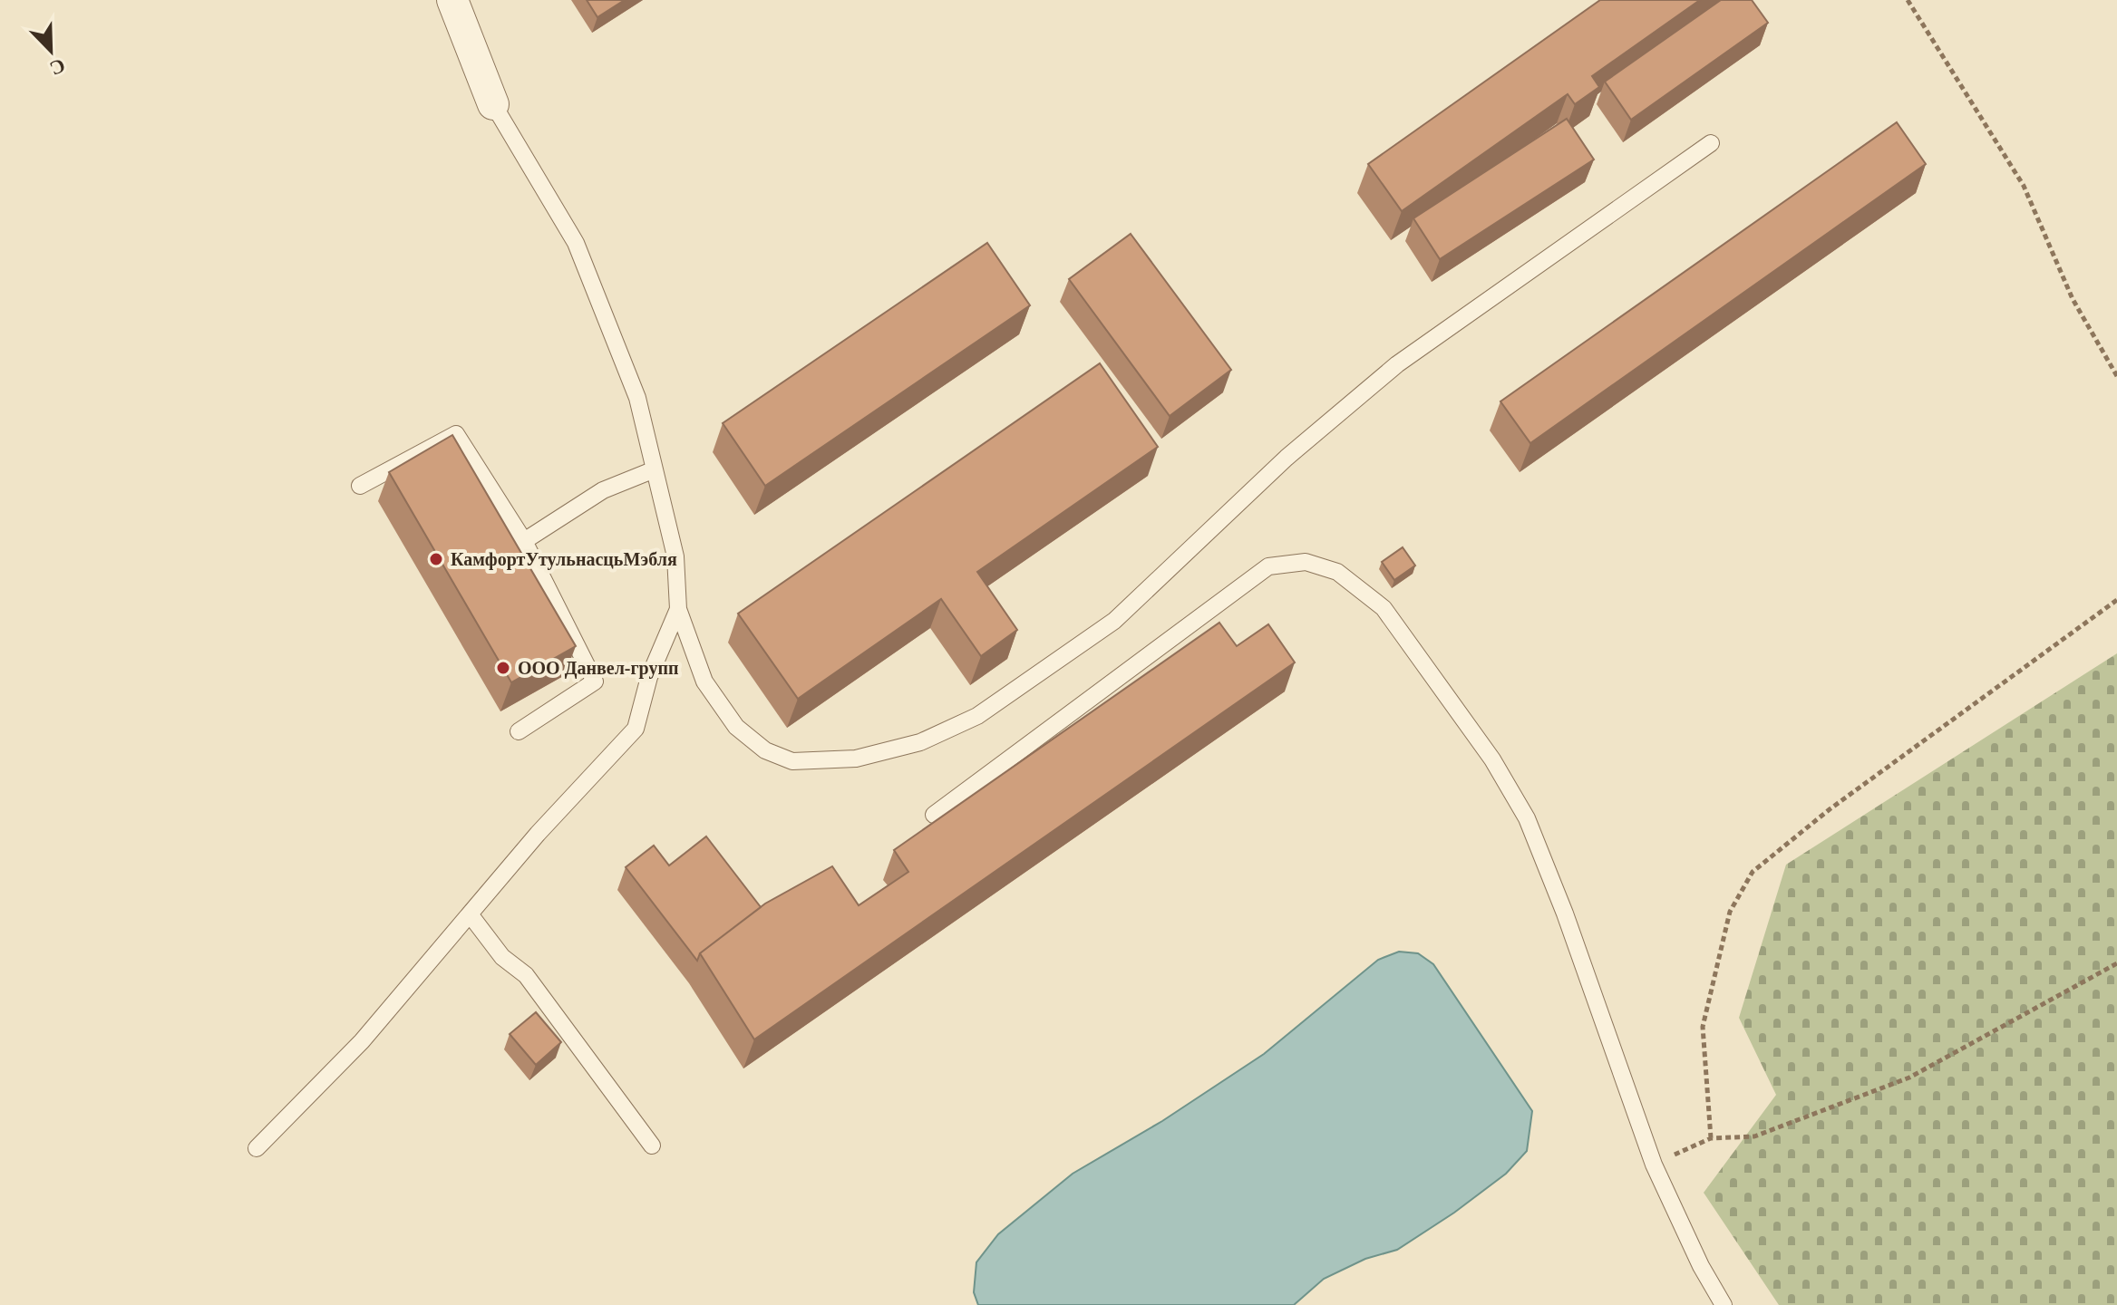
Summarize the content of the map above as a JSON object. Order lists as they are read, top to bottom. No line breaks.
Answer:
{"places":["КамфортУтульнасцьМэбля","ООО Данвел-групп"],"north":"bottom right"}
